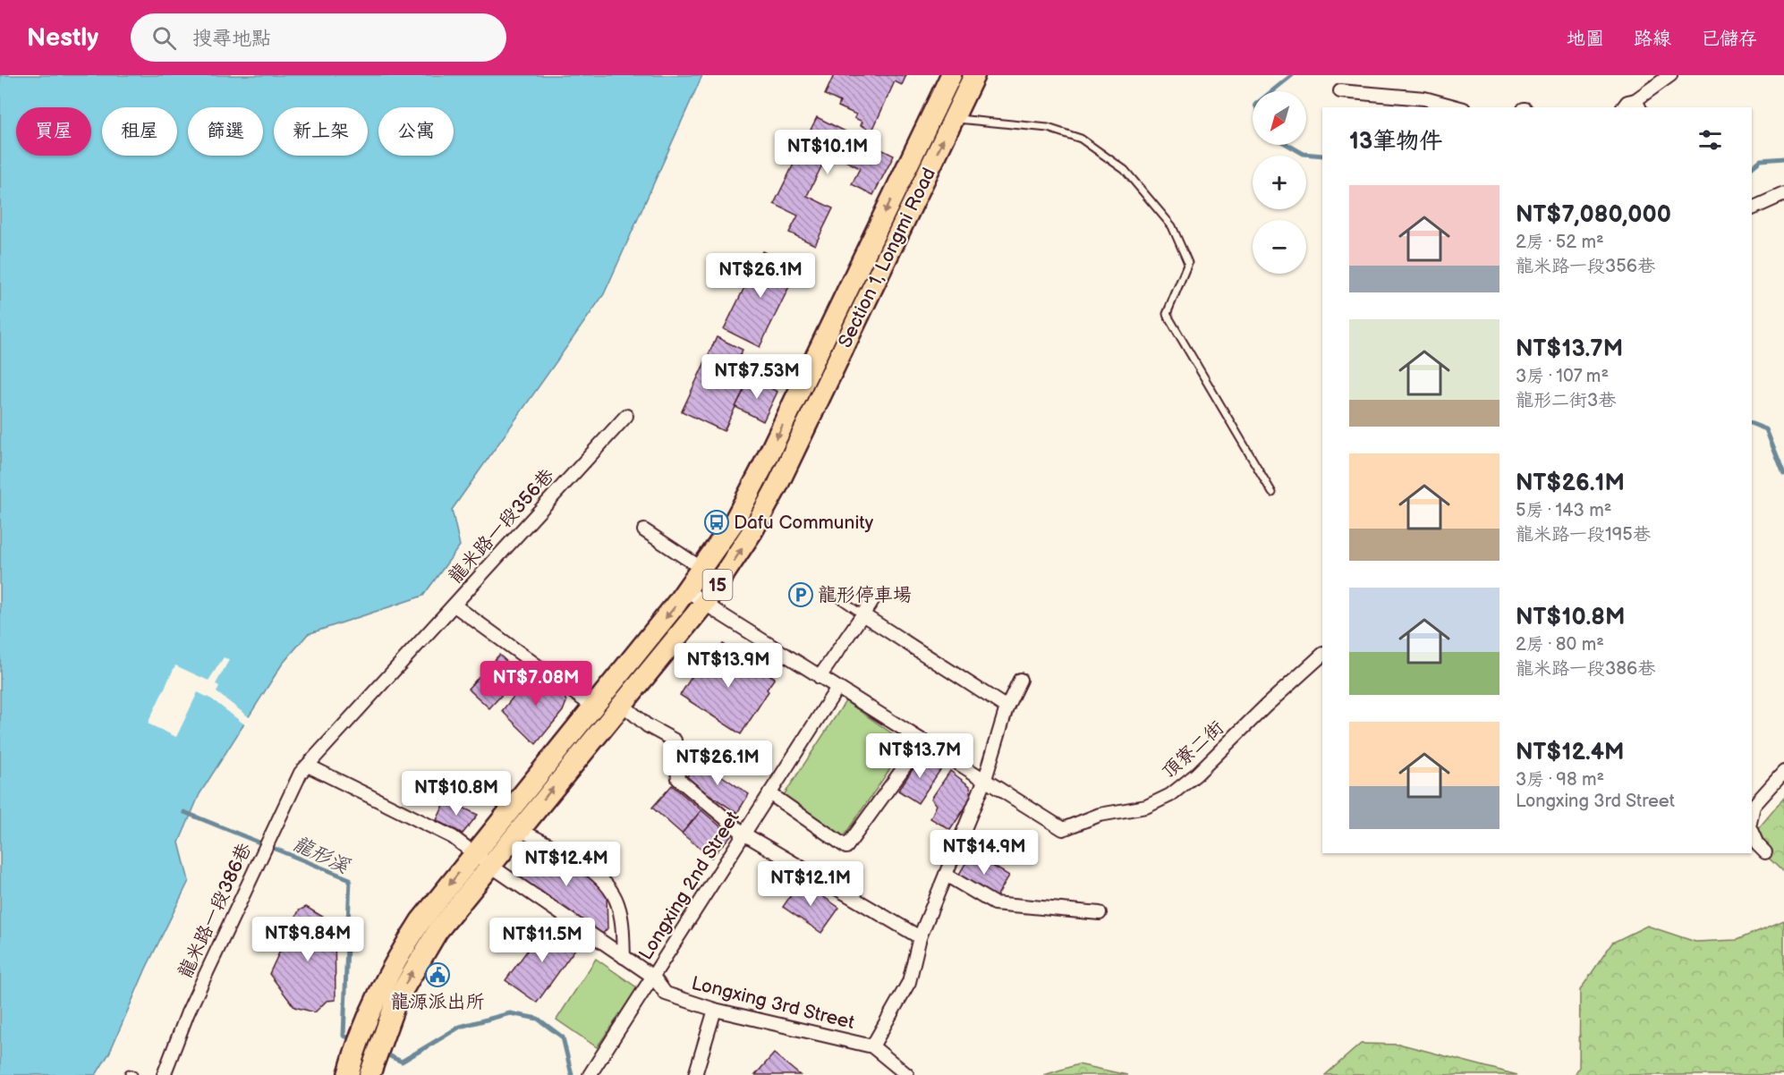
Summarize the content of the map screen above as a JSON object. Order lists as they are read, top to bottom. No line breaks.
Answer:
{"streets":{"main road":["Section 1, Longmi Road","15"],"street":["龍米路一段356巷","頂寮二街","Longxing 2nd Street","龍米路一段386巷","Longxing 3rd Street"]},"crossings":[["Section 1, Longmi Road","龍米路一段356巷"],["Section 1, Longmi Road","Longxing 3rd Street"],["龍米路一段356巷","龍米路一段386巷"],["Longxing 2nd Street","Longxing 3rd Street"]],"water":["龍形溪"],"places":{"bus stop":["Dafu Community"],"parking":["龍形停車場"],"public building":["龍源派出所"]},"north":"bottom left","page":{"header":"Nestly","search":"搜尋地點","nav":["地圖","路線","已儲存"],"map_buttons":["+","−"],"chip":["買屋","租屋","篩選","新上架","公寓"],"heading":"13筆物件","price":["NT$10.1M","NT$26.1M","NT$7.53M","NT$13.9M","NT$7.08M","NT$13.7M","NT$26.1M","NT$10.8M","NT$14.9M","NT$12.4M","NT$12.1M","NT$9.84M","NT$11.5M"],"list":[{"name":"NT$7,080,000","note":"2房 · 52 m² · 龍米路一段356巷"},{"name":"NT$13.7M","note":"3房 · 107 m² · 龍形二街3巷"},{"name":"NT$26.1M","note":"5房 · 143 m² · 龍米路一段195巷"},{"name":"NT$10.8M","note":"2房 · 80 m² · 龍米路一段386巷"},{"name":"NT$12.4M","note":"3房 · 98 m² · Longxing 3rd Street"}]}}
